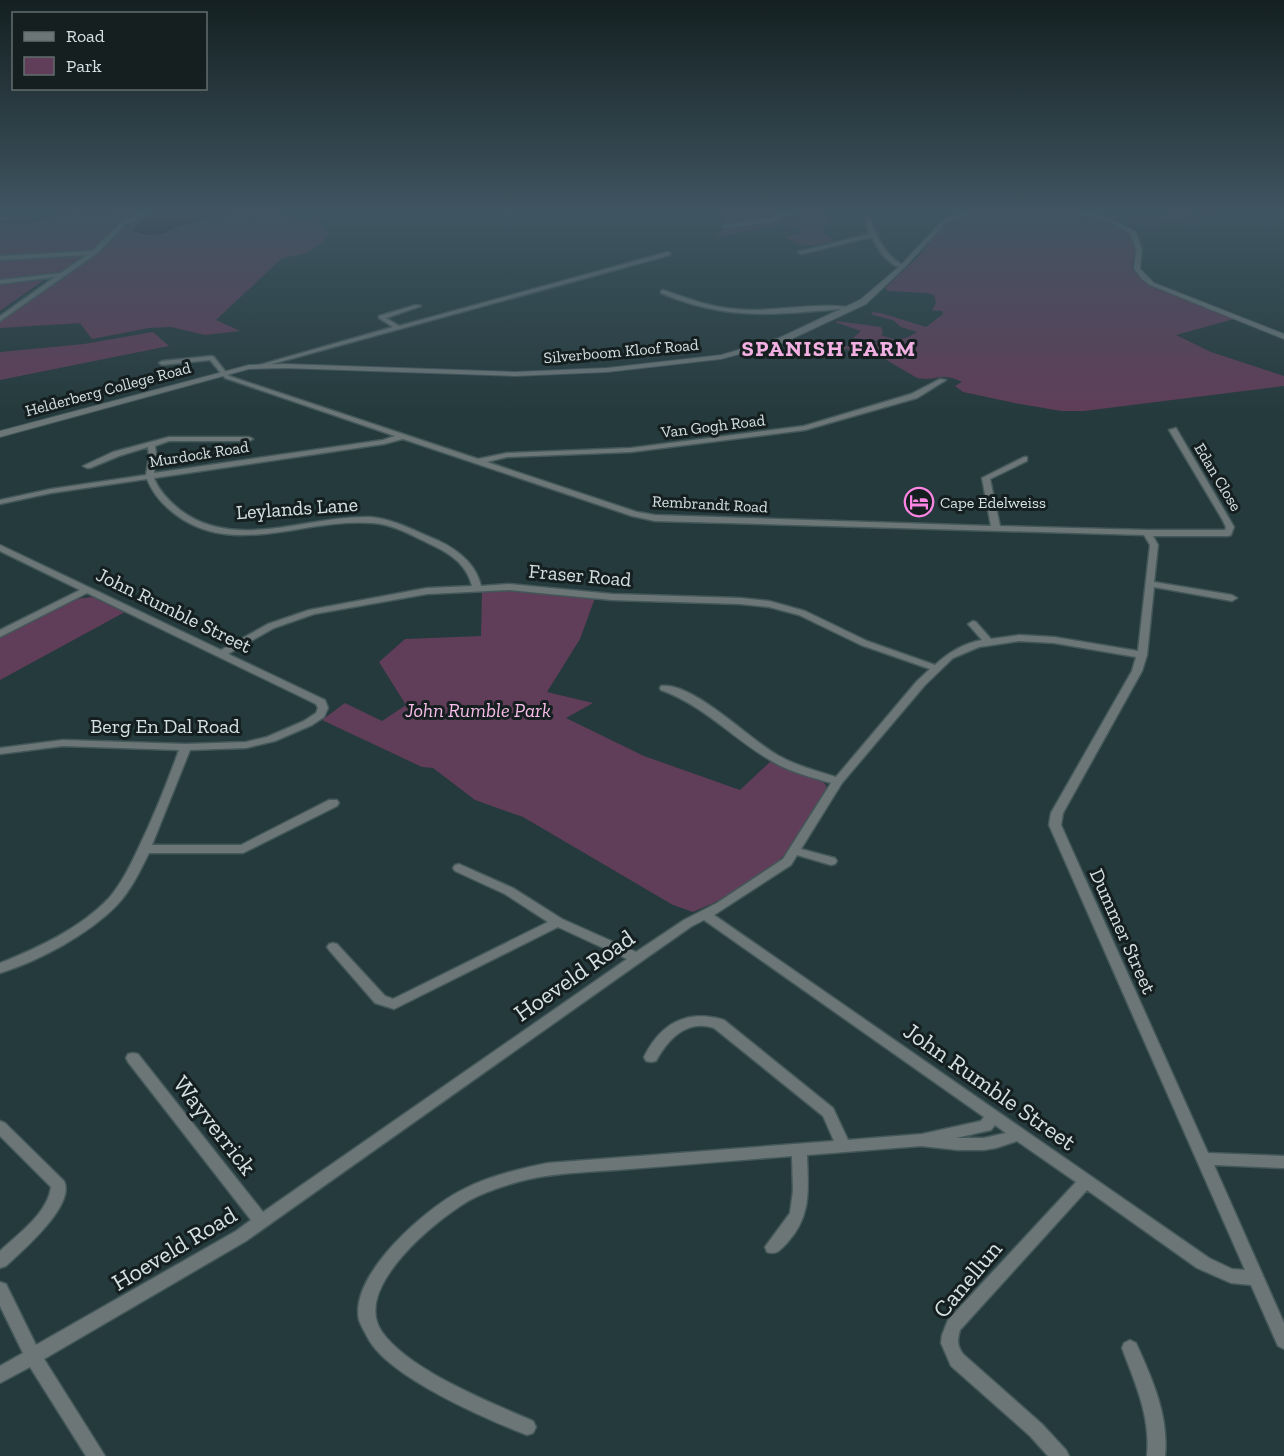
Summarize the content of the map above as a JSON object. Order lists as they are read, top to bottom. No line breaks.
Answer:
{"streets":{"street":["Silverboom Kloof Road","Helderberg College Road","Van Gogh Road","Murdock Road","Edan Close","Rembrandt Road","Leylands Lane","Fraser Road","John Rumble Street","Berg En Dal Road","Dummer Street","Hoeveld Road","Wayverrick","Canellun"]},"crossings":[["Silverboom Kloof Road","Helderberg College Road"],["Silverboom Kloof Road","Rembrandt Road"],["Helderberg College Road","Rembrandt Road"],["Van Gogh Road","Rembrandt Road"],["Murdock Road","Rembrandt Road"],["Murdock Road","Leylands Lane"],["Edan Close","Rembrandt Road"],["Rembrandt Road","Dummer Street"],["Leylands Lane","Fraser Road"],["Fraser Road","John Rumble Street"],["Fraser Road","Hoeveld Road"],["John Rumble Street","Berg En Dal Road"],["John Rumble Street","Dummer Street"],["John Rumble Street","Hoeveld Road"],["John Rumble Street","Canellun"],["Dummer Street","Hoeveld Road"],["Hoeveld Road","Wayverrick"]],"districts":["SPANISH FARM"],"parks":["John Rumble Park"],"places":{"hotel":["Cape Edelweiss"]},"legend":["Road","Park"]}
